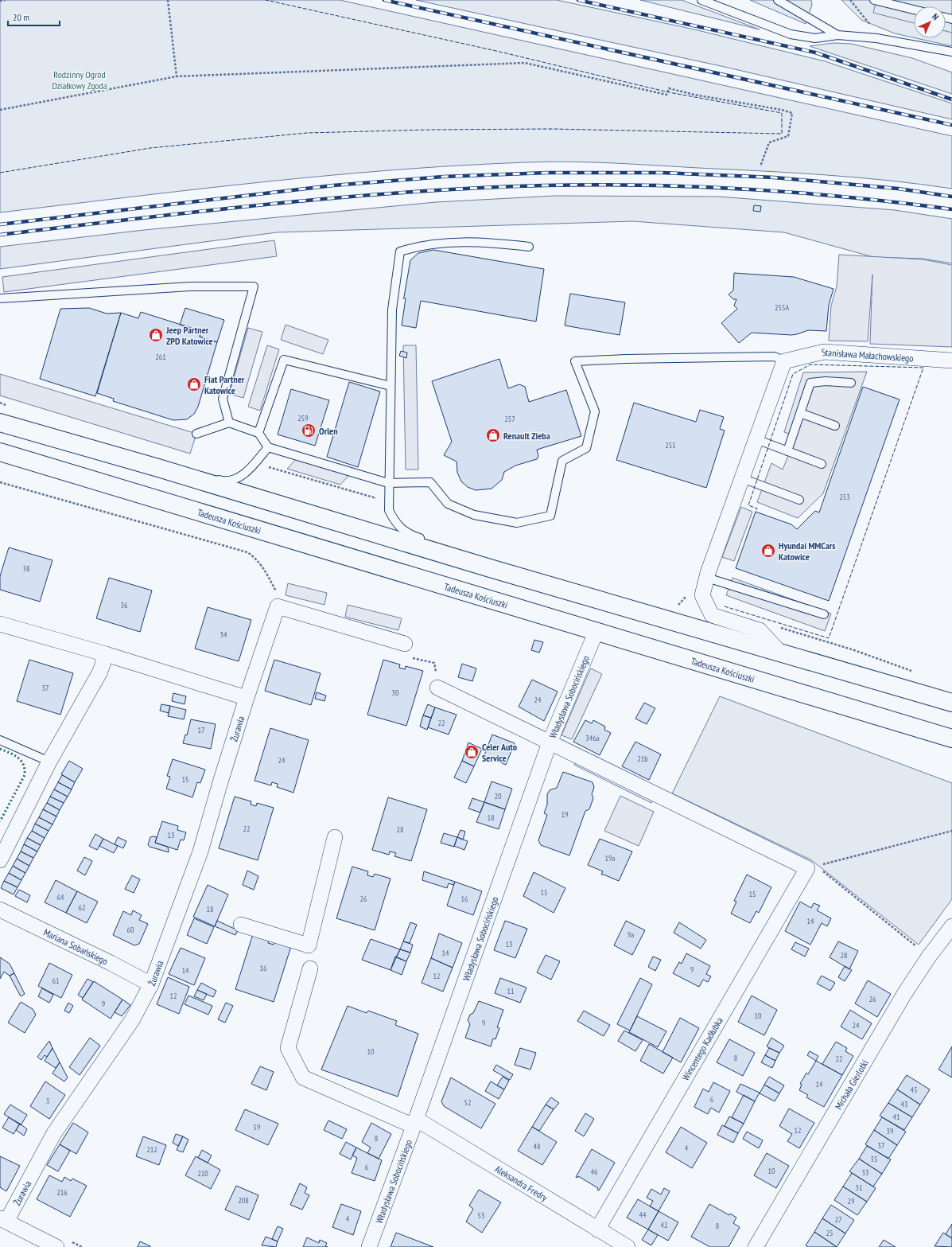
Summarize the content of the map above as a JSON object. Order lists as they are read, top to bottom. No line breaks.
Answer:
{"streets":{"main road":["Tadeusza Kościuszki"],"street":["Stanisława Małachowskiego","Władysława Sobocińskiego","Żurawia","Mariana Sobańskiego","Wincentego Kadłubka","Michała Gierlotki","Aleksandra Fredry"]},"crossings":[["Tadeusza Kościuszki","Władysława Sobocińskiego"],["Władysława Sobocińskiego","Aleksandra Fredry"],["Żurawia","Mariana Sobańskiego"],["Wincentego Kadłubka","Aleksandra Fredry"]],"parks":["Rodzinny Ogród Działkowy Zgoda"],"places":{"shop":["Jeep Partner ZPD Katowice","Fiat Partner Katowice","Renault Zieba","Hyundai MMCars Katowice","Celer Auto Service"],"fuel station":["Orlen"]},"house_numbers":["255A","261","259","257","255","253","38","36","34","37","30","24","22","17","346a","21b","24","15","20","19","18","22","28","13","19a","15","15","64","26","16","62","18","14","60","9a","13","14","28","16","9","14","12","61","11","12","26","9","10","9","24","10","8","22","14","45","6","3","52","43","41","59","12","39","8","37","48","4","212","35","6","10","46","33","210","31","216","208","29","44","53","4","27","42","8","25"],"scale_bar":"20 m","north":"top right"}
